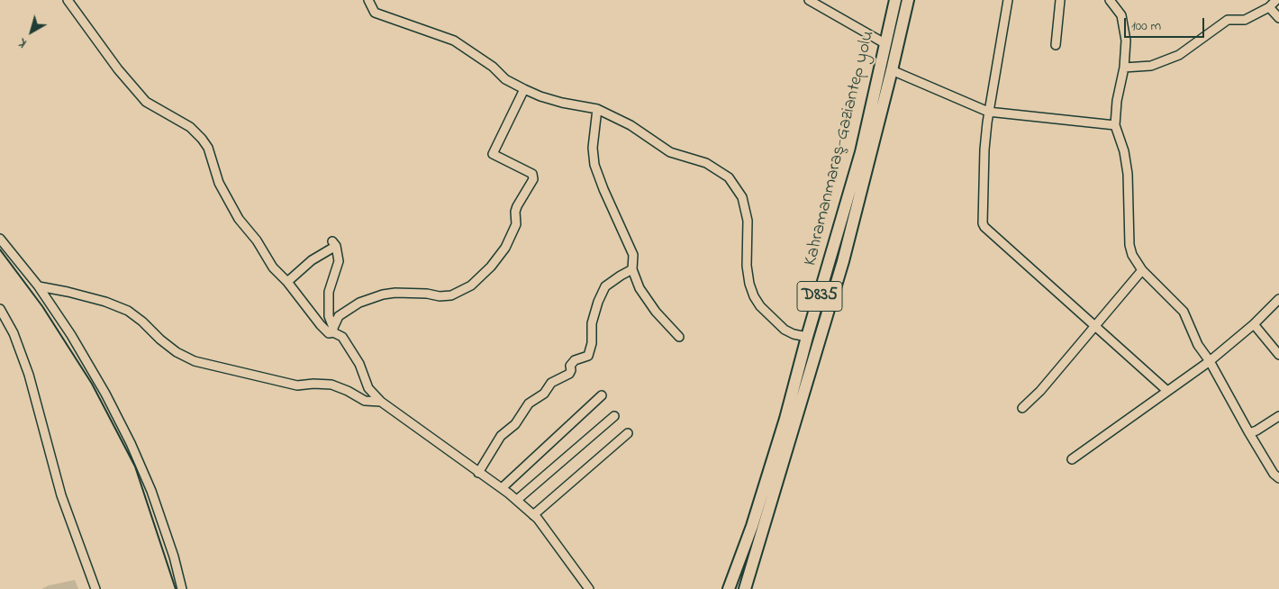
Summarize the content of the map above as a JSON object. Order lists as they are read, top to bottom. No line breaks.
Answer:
{"streets":{"highway":["Kahramanmaraş-Gaziantep yolu","D835"]},"scale_bar":"100 m","north":"bottom left"}
